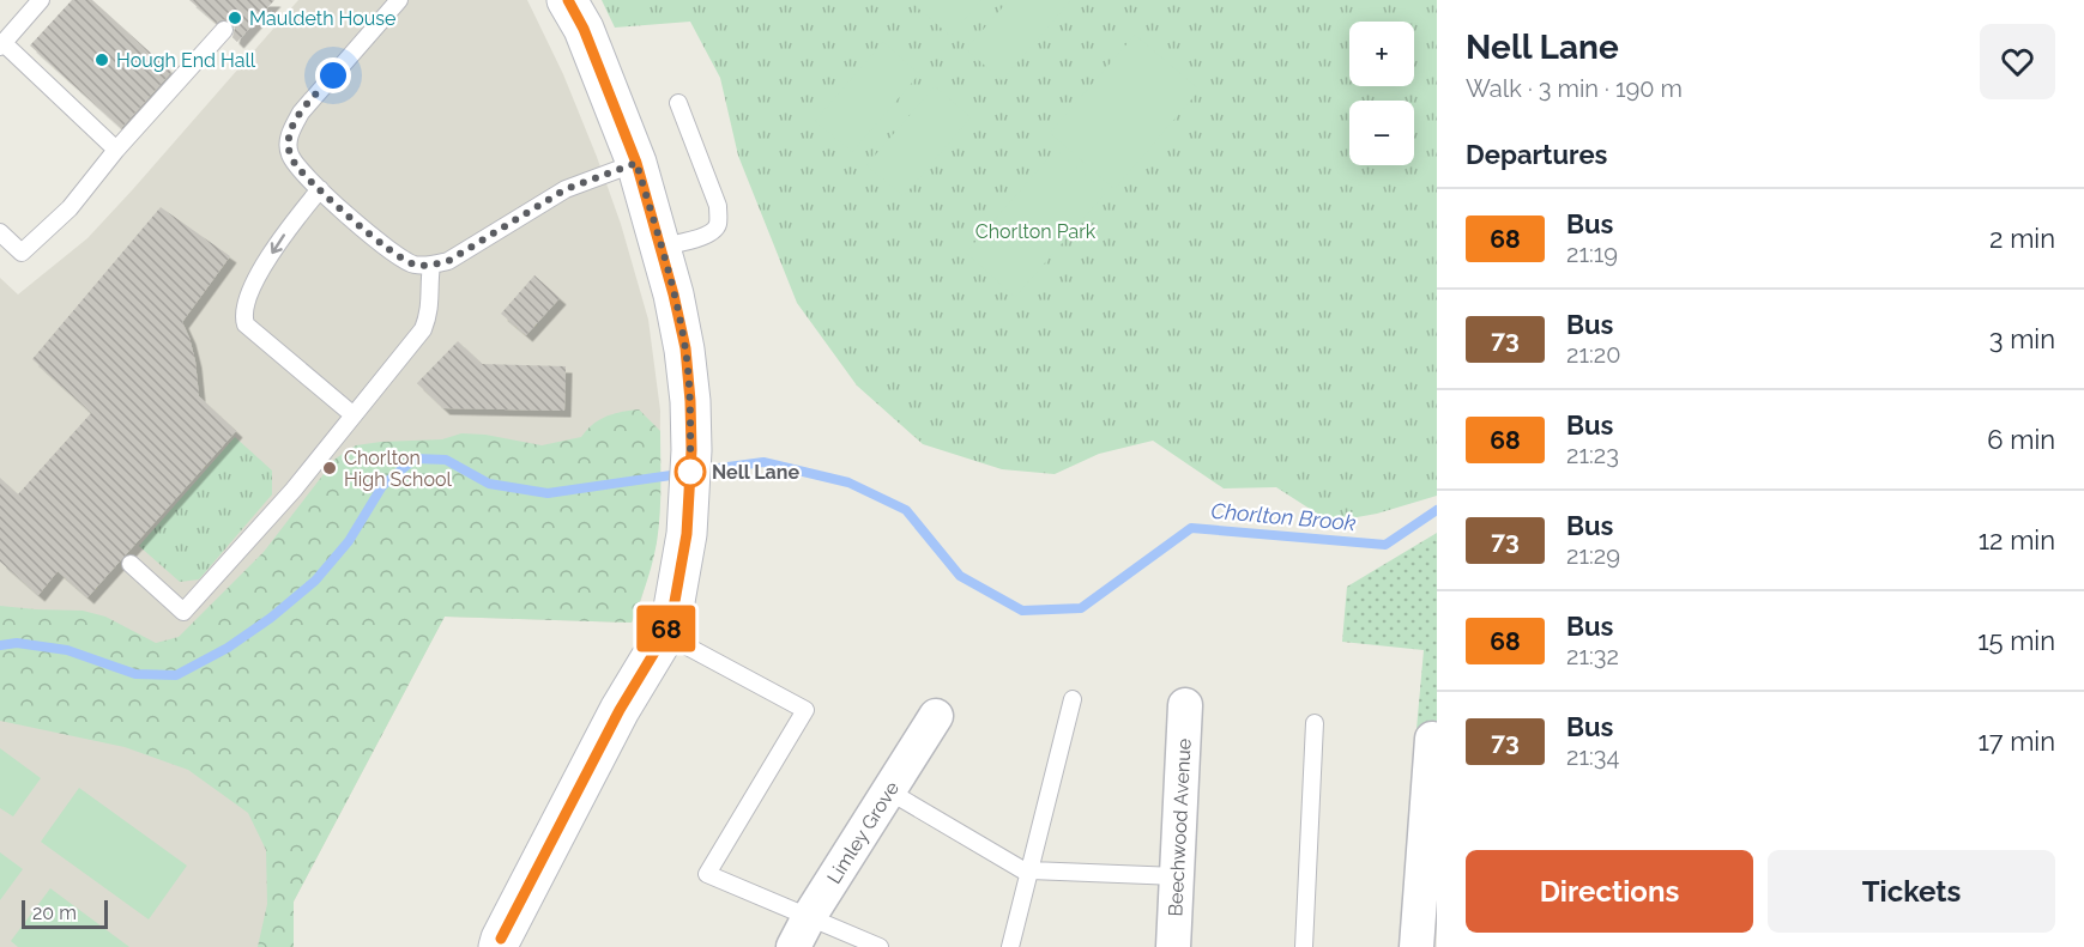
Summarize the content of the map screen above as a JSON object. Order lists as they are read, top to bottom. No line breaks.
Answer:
{"streets":{"street":["Beechwood Avenue","Limley Grove"]},"water":["Chorlton Brook"],"parks":["Chorlton Park"],"places":["Mauldeth House","Hough End Hall","Chorlton High School","Nell Lane"],"lines":["bus line 68"],"scale_bar":"20 m","page":{"on_map":"68","heading":[["Nell Lane","Walk · 3 min · 190 m"],"Departures"],"map_buttons":["+","−"],"list":[{"mark":"68","name":"Bus","note":"21:19","value":"2 min"},{"mark":"73","name":"Bus","note":"21:20","value":"3 min"},{"mark":"68","name":"Bus","note":"21:23","value":"6 min"},{"mark":"73","name":"Bus","note":"21:29","value":"12 min"},{"mark":"68","name":"Bus","note":"21:32","value":"15 min"},{"mark":"73","name":"Bus","note":"21:34","value":"17 min"}],"buttons":["Directions","Tickets"],"scale":"20 m"}}
